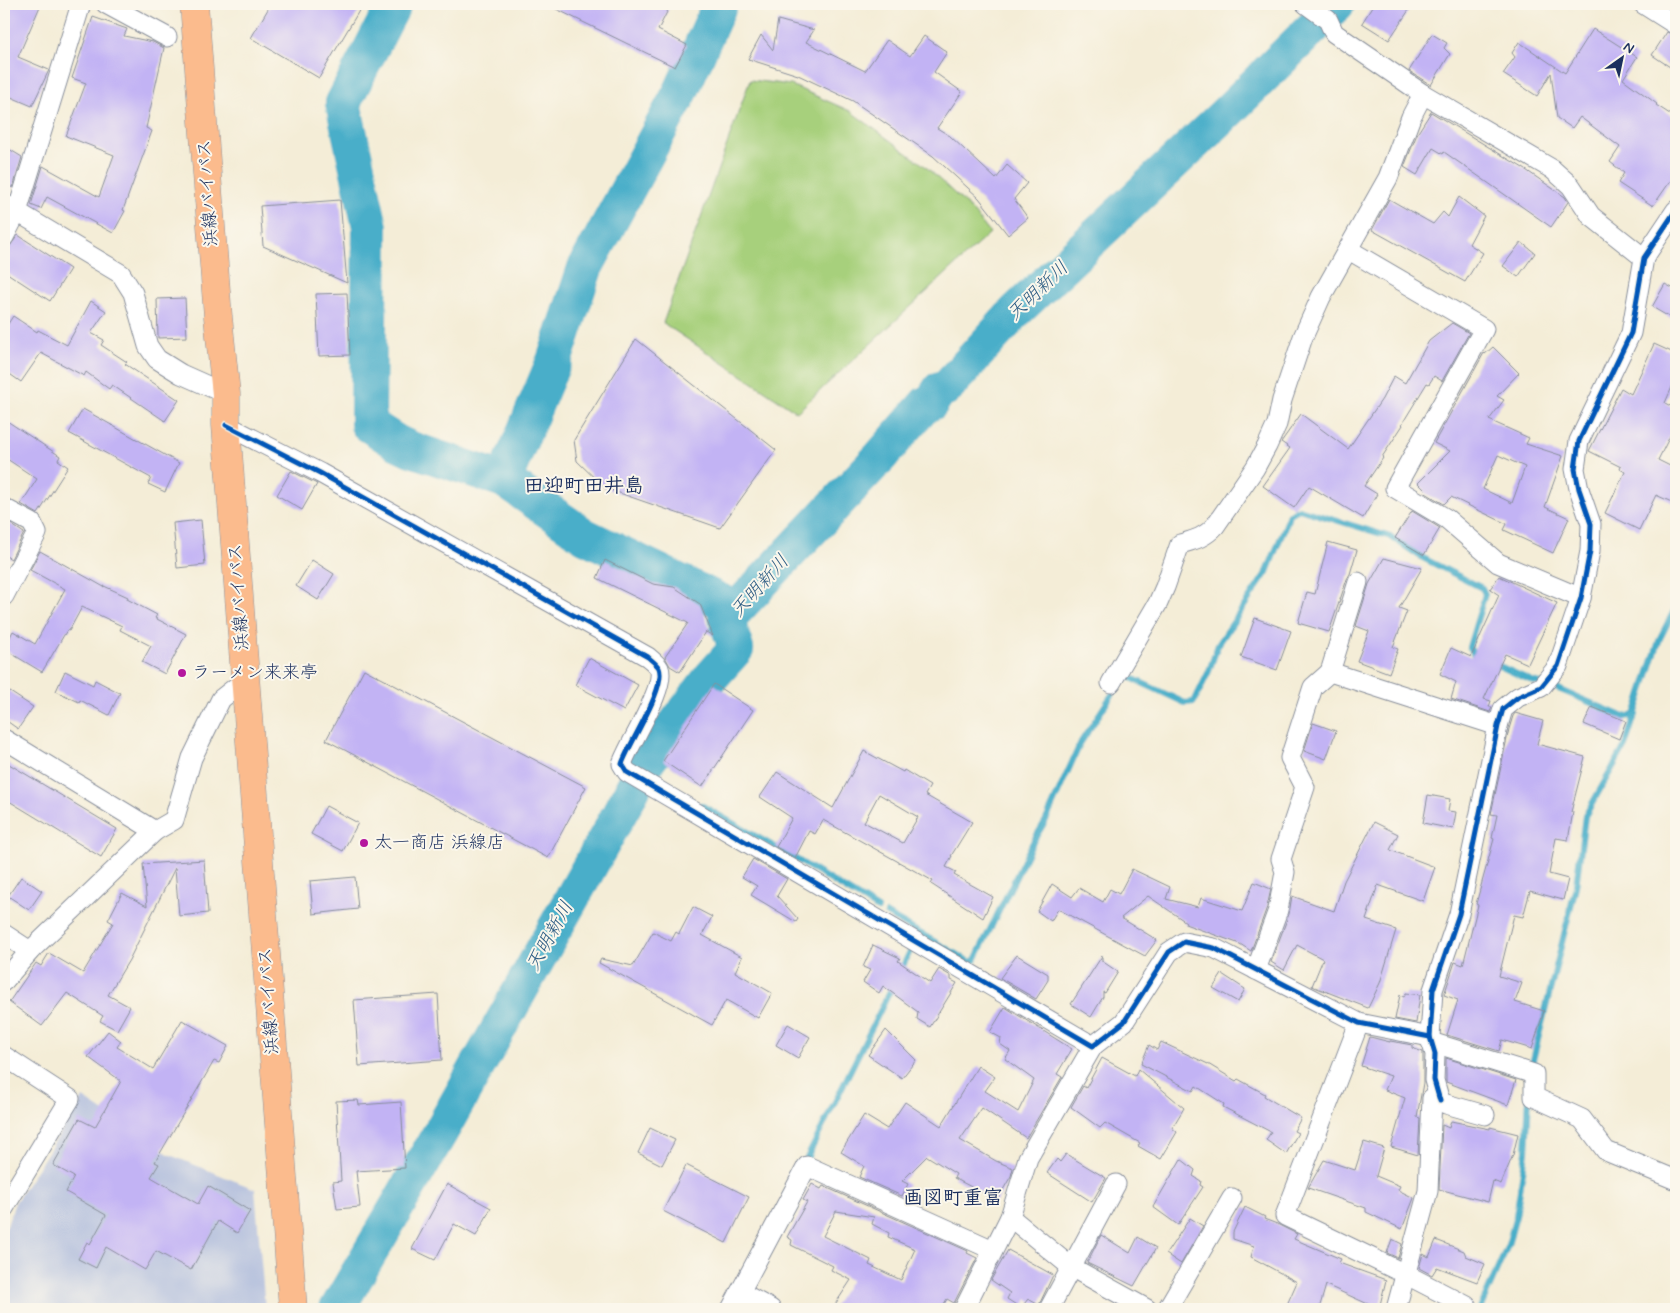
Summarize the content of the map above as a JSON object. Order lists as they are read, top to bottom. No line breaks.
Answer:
{"streets":{"highway":["浜線バイパス"]},"districts":["田迎町田井島","画図町重富"],"water":["天明新川"],"places":["ラーメン来来亭","太一商店 浜線店"],"north":"top right"}
